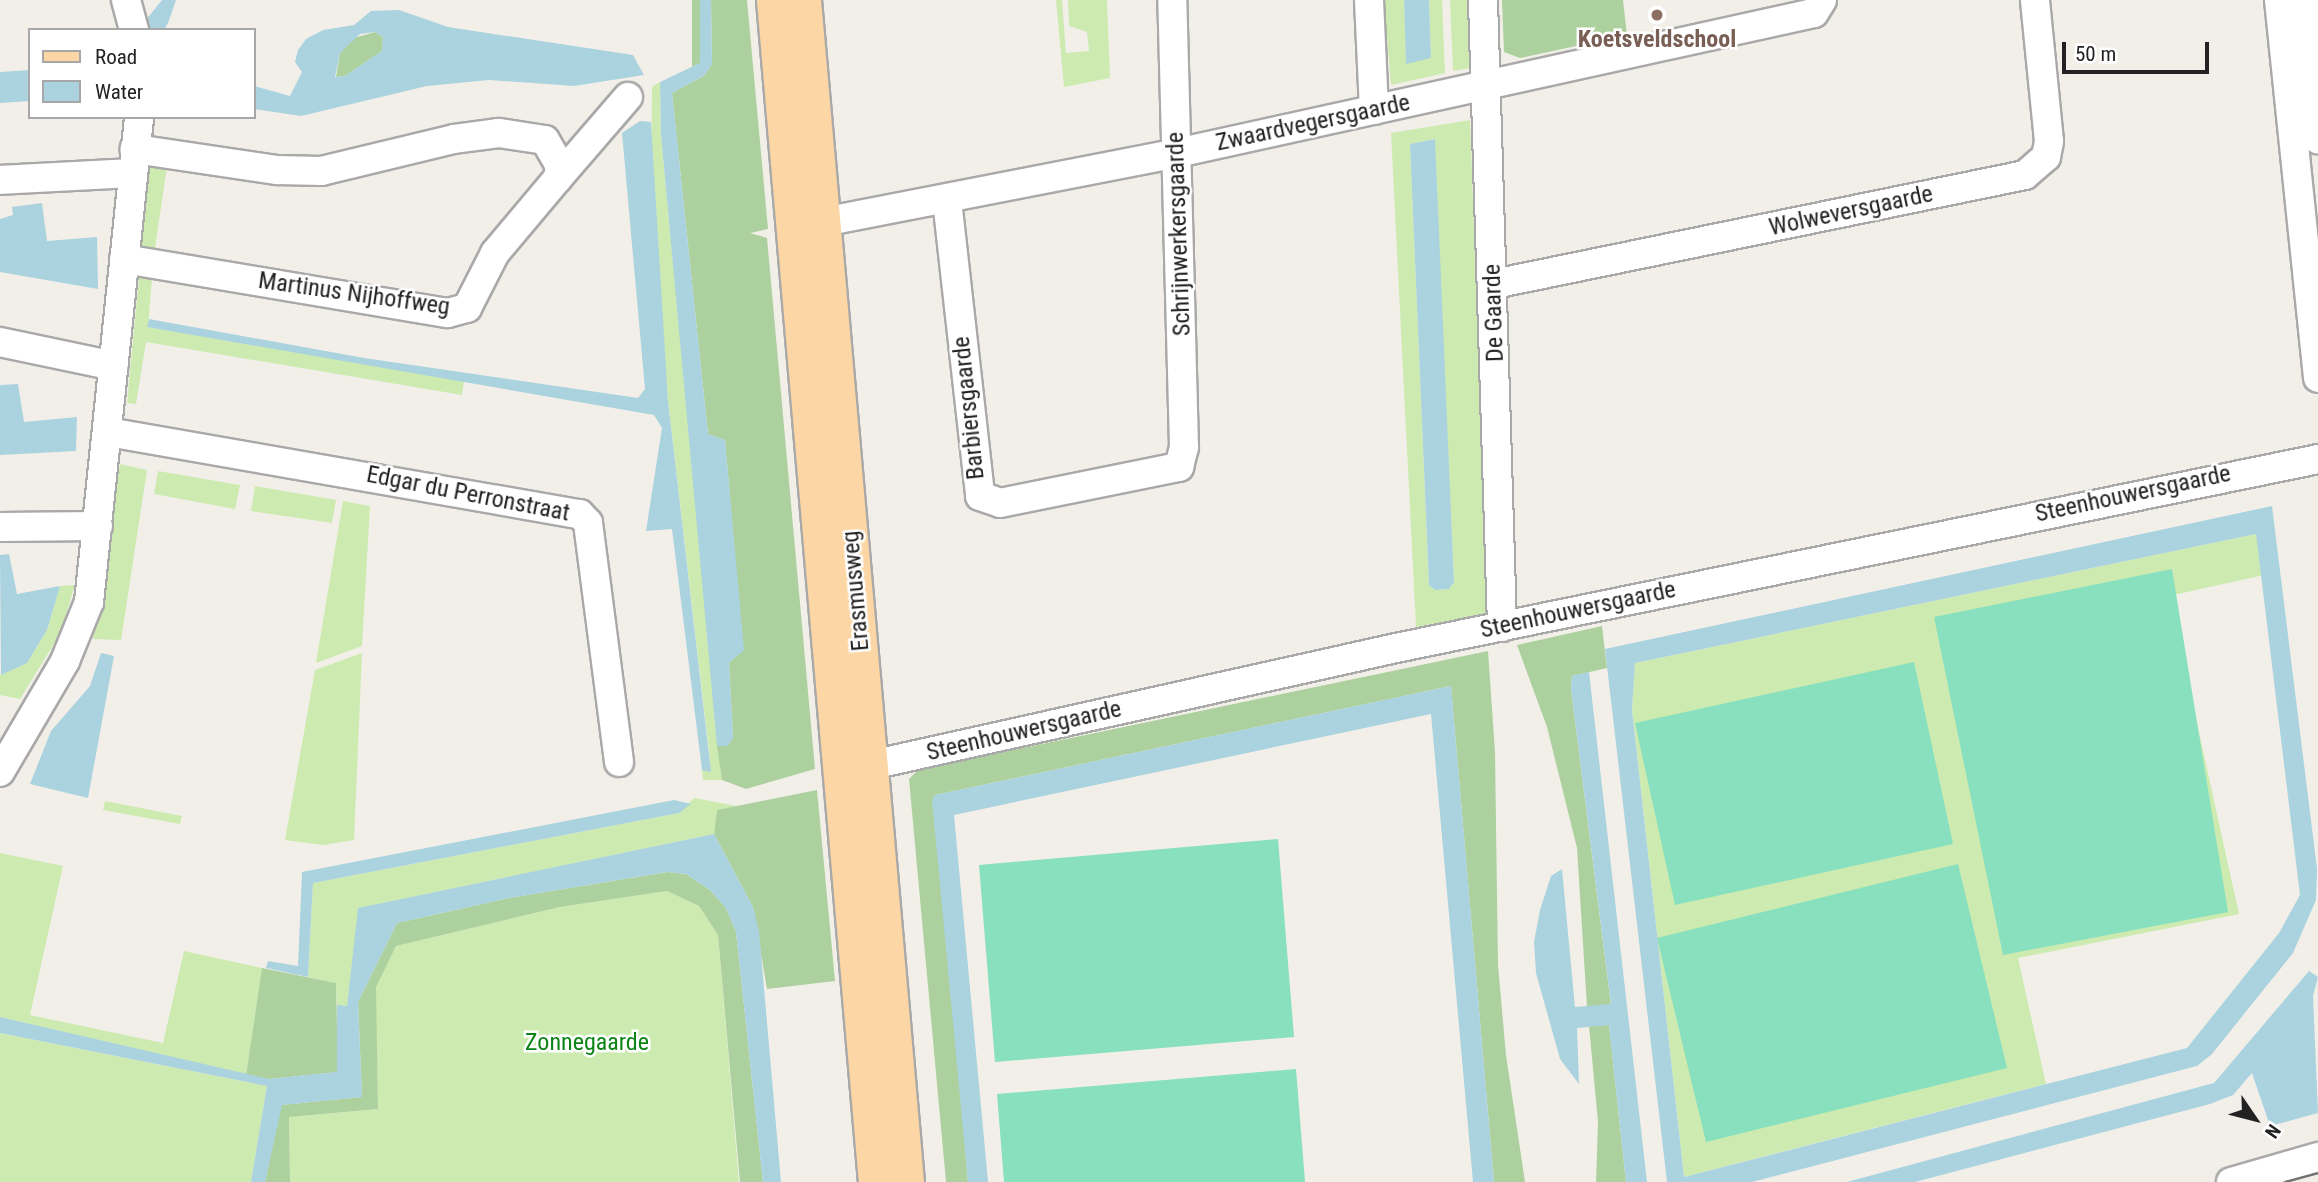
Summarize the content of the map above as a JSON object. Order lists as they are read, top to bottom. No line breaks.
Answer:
{"streets":{"main road":["Erasmusweg"],"street":["Zwaardvegersgaarde","Wolweversgaarde","Schrijnwerkersgaarde","Martinus Nijhoffweg","De Gaarde","Barbiersgaarde","Edgar du Perronstraat","Steenhouwersgaarde"]},"crossings":[["Zwaardvegersgaarde","Schrijnwerkersgaarde"],["Zwaardvegersgaarde","De Gaarde"],["Zwaardvegersgaarde","Barbiersgaarde"],["Zwaardvegersgaarde","Erasmusweg"],["Wolweversgaarde","De Gaarde"],["Schrijnwerkersgaarde","Barbiersgaarde"],["De Gaarde","Steenhouwersgaarde"],["Steenhouwersgaarde","Erasmusweg"]],"parks":["Zonnegaarde"],"places":["Koetsveldschool"],"legend":["Road","Water"],"scale_bar":"50 m","north":"bottom right"}
